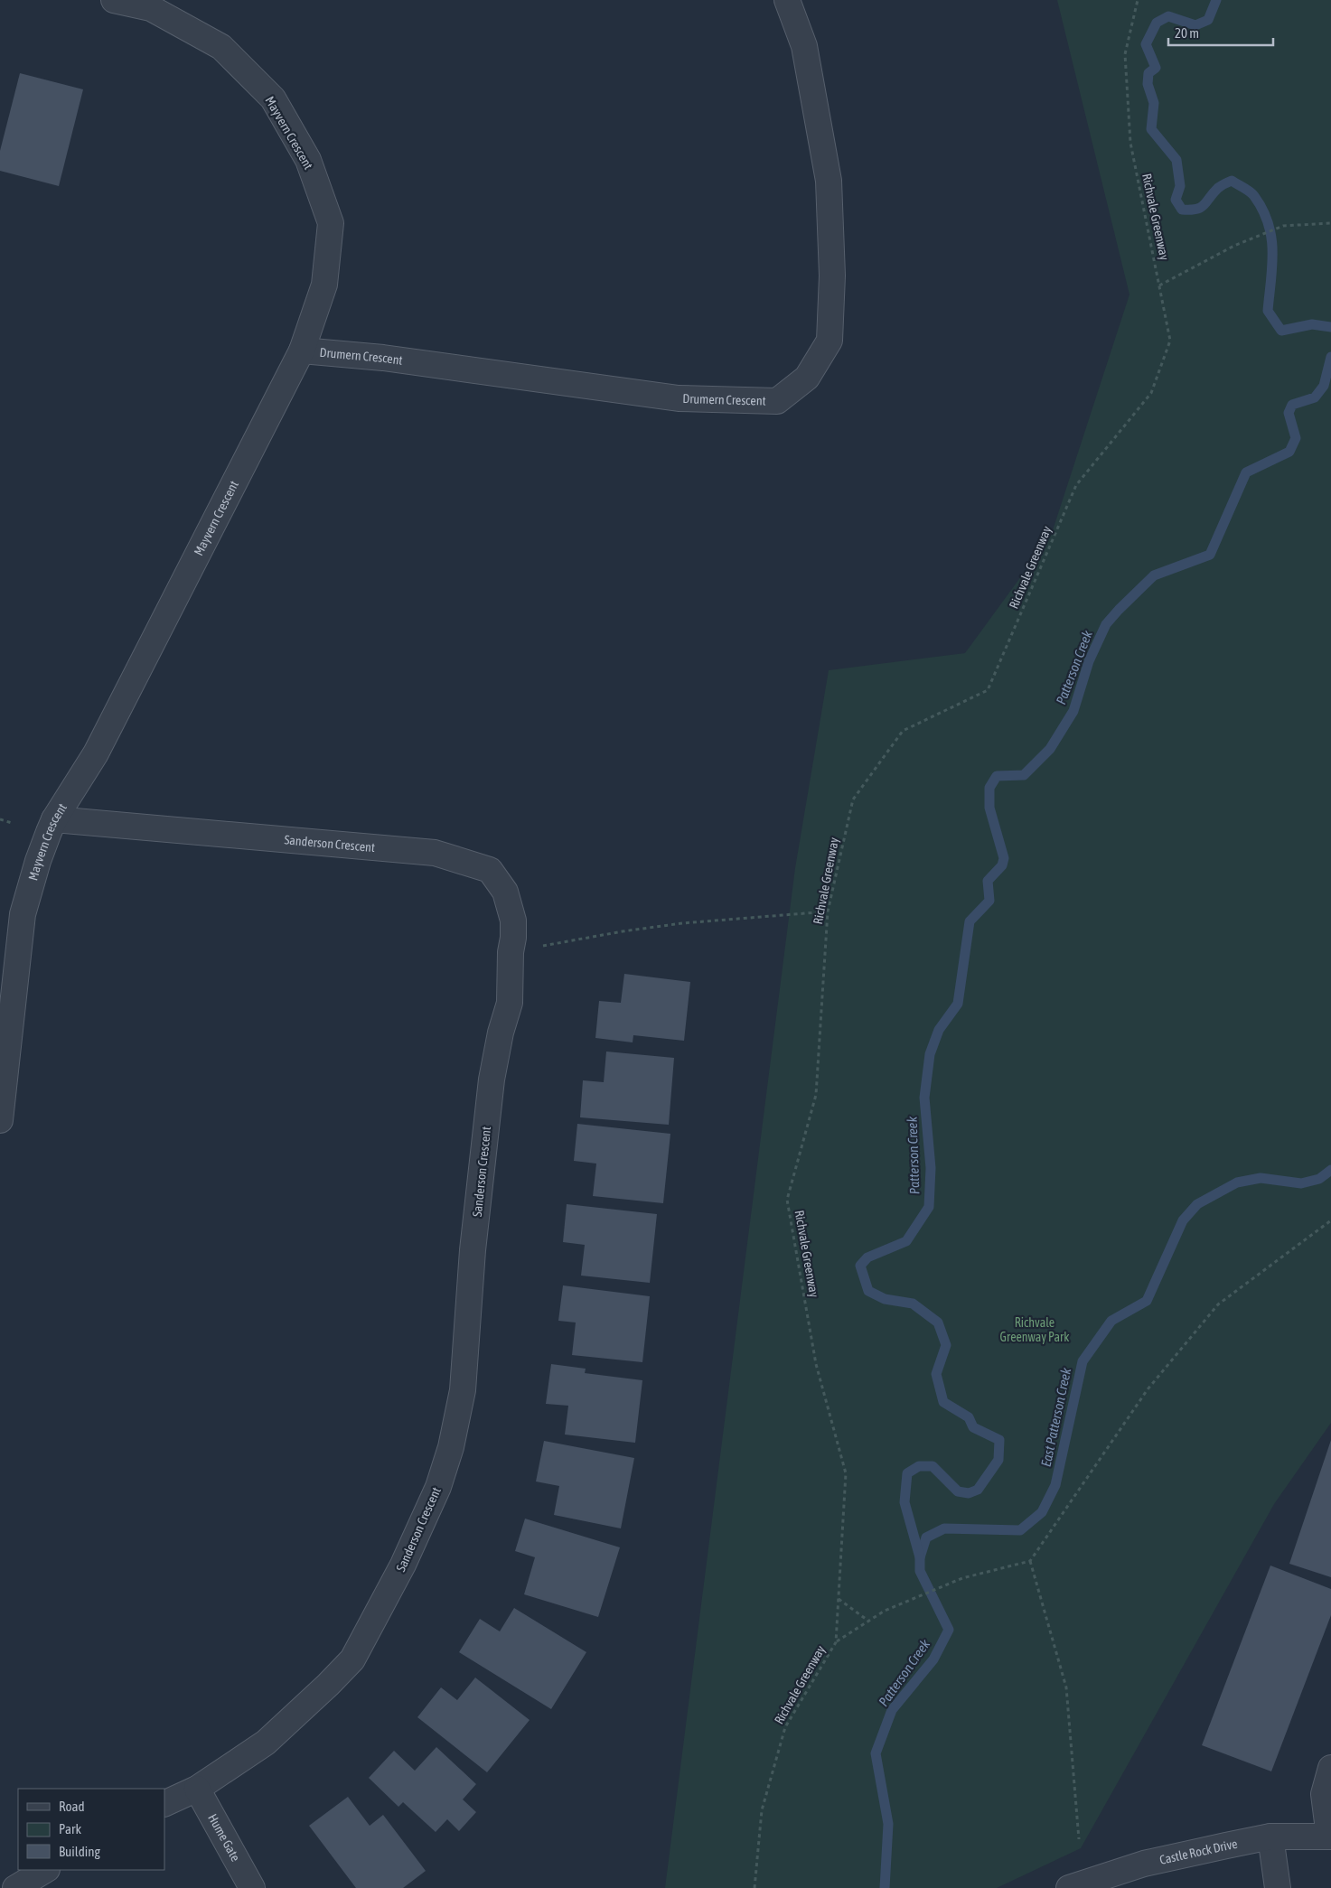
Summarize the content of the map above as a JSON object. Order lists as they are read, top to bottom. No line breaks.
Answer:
{"streets":{"street":["Mayvern Crescent","Drumern Crescent","Sanderson Crescent","Hume Gate","Castle Rock Drive"],"path":["Richvale Greenway"]},"crossings":[["Mayvern Crescent","Drumern Crescent"],["Mayvern Crescent","Sanderson Crescent"],["Sanderson Crescent","Hume Gate"]],"water":["Patterson Creek","East Patterson Creek"],"parks":["Richvale Greenway Park"],"legend":["Road","Park","Building"],"scale_bar":"20 m"}
